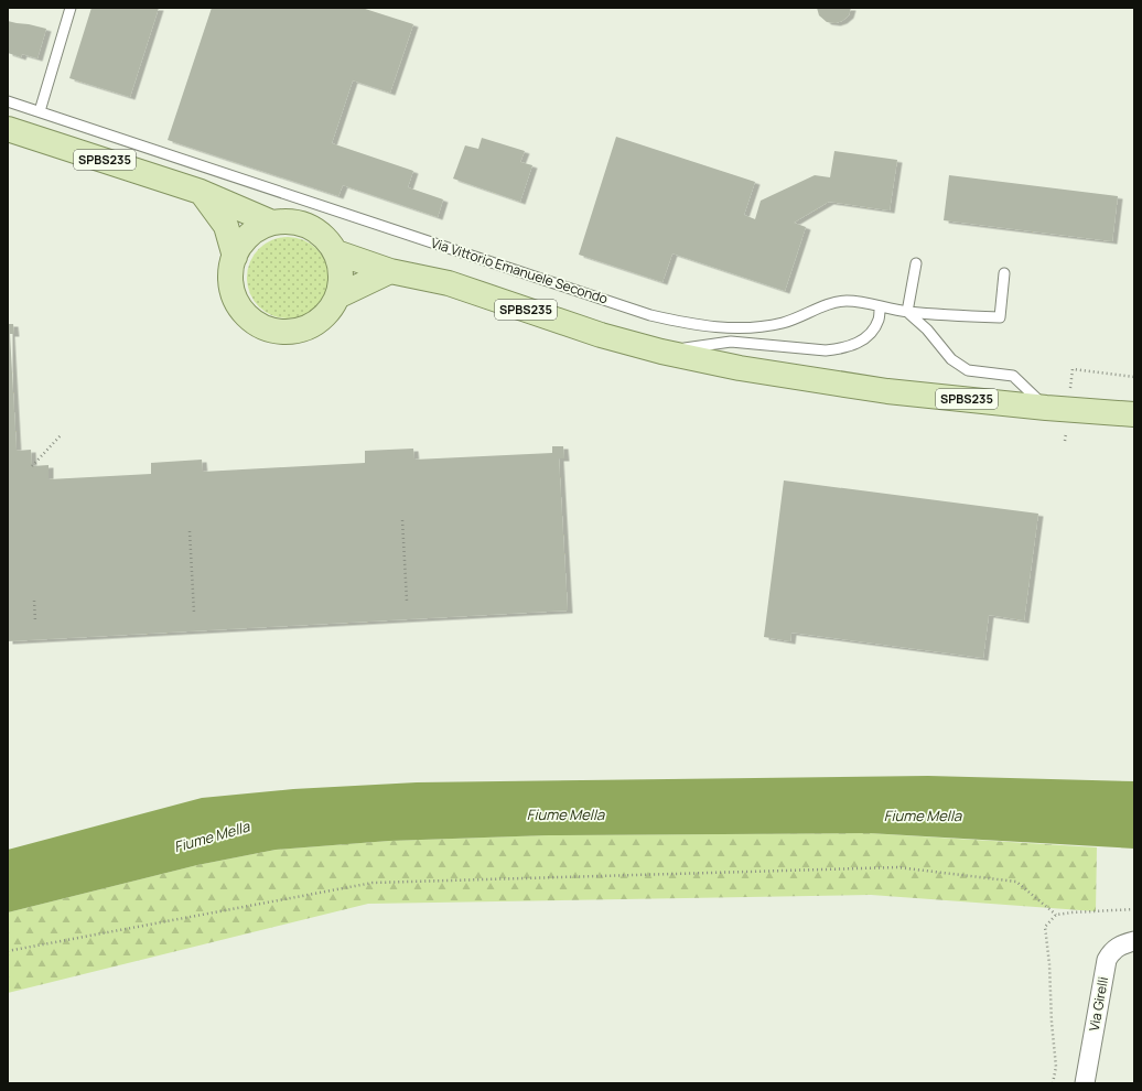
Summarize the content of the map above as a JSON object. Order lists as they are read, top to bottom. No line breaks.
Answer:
{"streets":{"main road":["SPBS235"],"street":["Via Girelli"],"lane":["Via Vittorio Emanuele Secondo"]},"water":["Fiume Mella"]}
